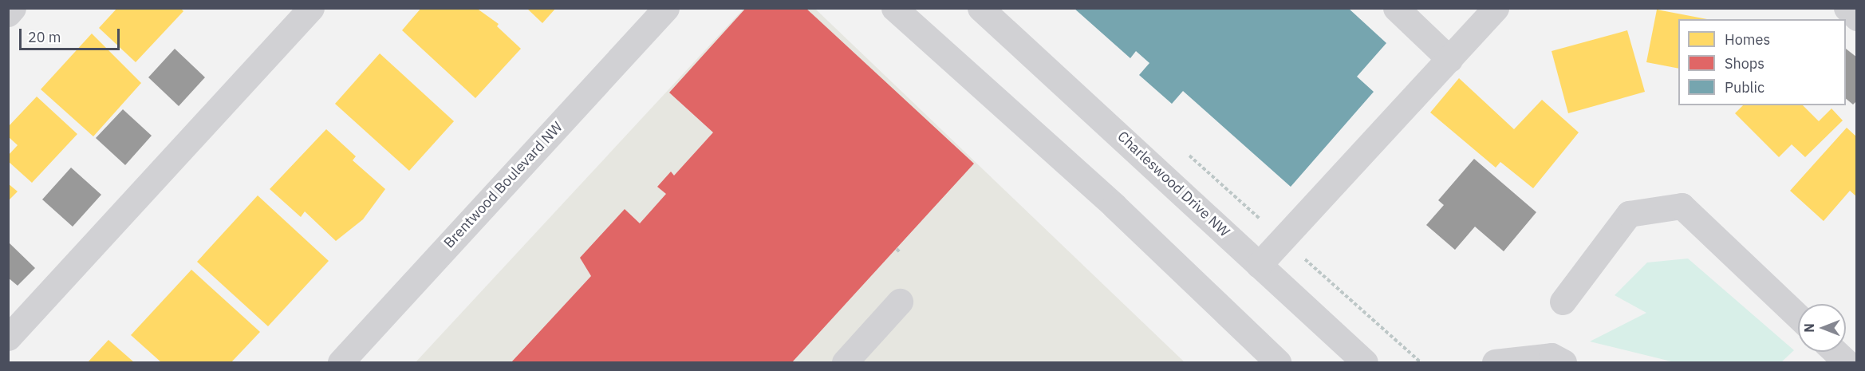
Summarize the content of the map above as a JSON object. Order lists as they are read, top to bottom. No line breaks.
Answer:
{"streets":{"street":["Charleswood Drive NW","Brentwood Boulevard NW"]},"legend":["Homes","Shops","Public"],"scale_bar":"20 m","north":"left"}
